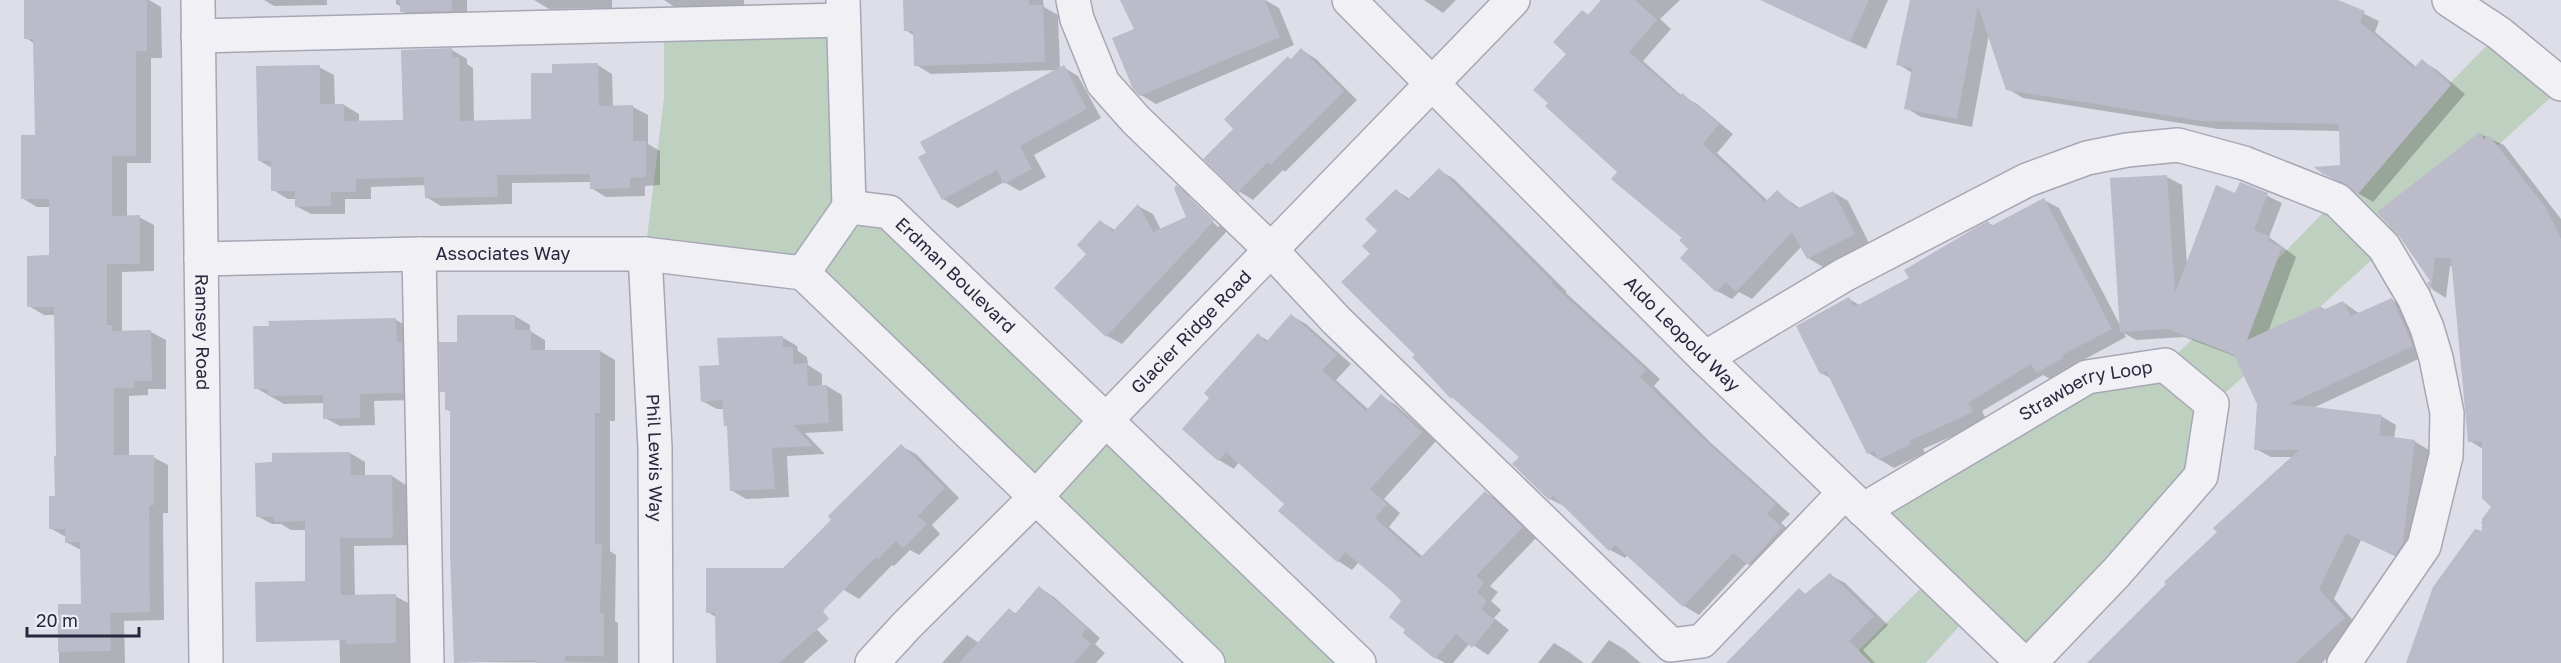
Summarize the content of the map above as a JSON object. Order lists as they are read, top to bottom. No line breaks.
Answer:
{"streets":{"street":["Associates Way","Erdman Boulevard","Ramsey Road","Glacier Ridge Road","Aldo Leopold Way","Strawberry Loop","Phil Lewis Way"]},"crossings":[["Associates Way","Ramsey Road"],["Associates Way","Phil Lewis Way"],["Erdman Boulevard","Glacier Ridge Road"],["Glacier Ridge Road","Aldo Leopold Way"],["Aldo Leopold Way","Strawberry Loop"]],"scale_bar":"20 m"}
